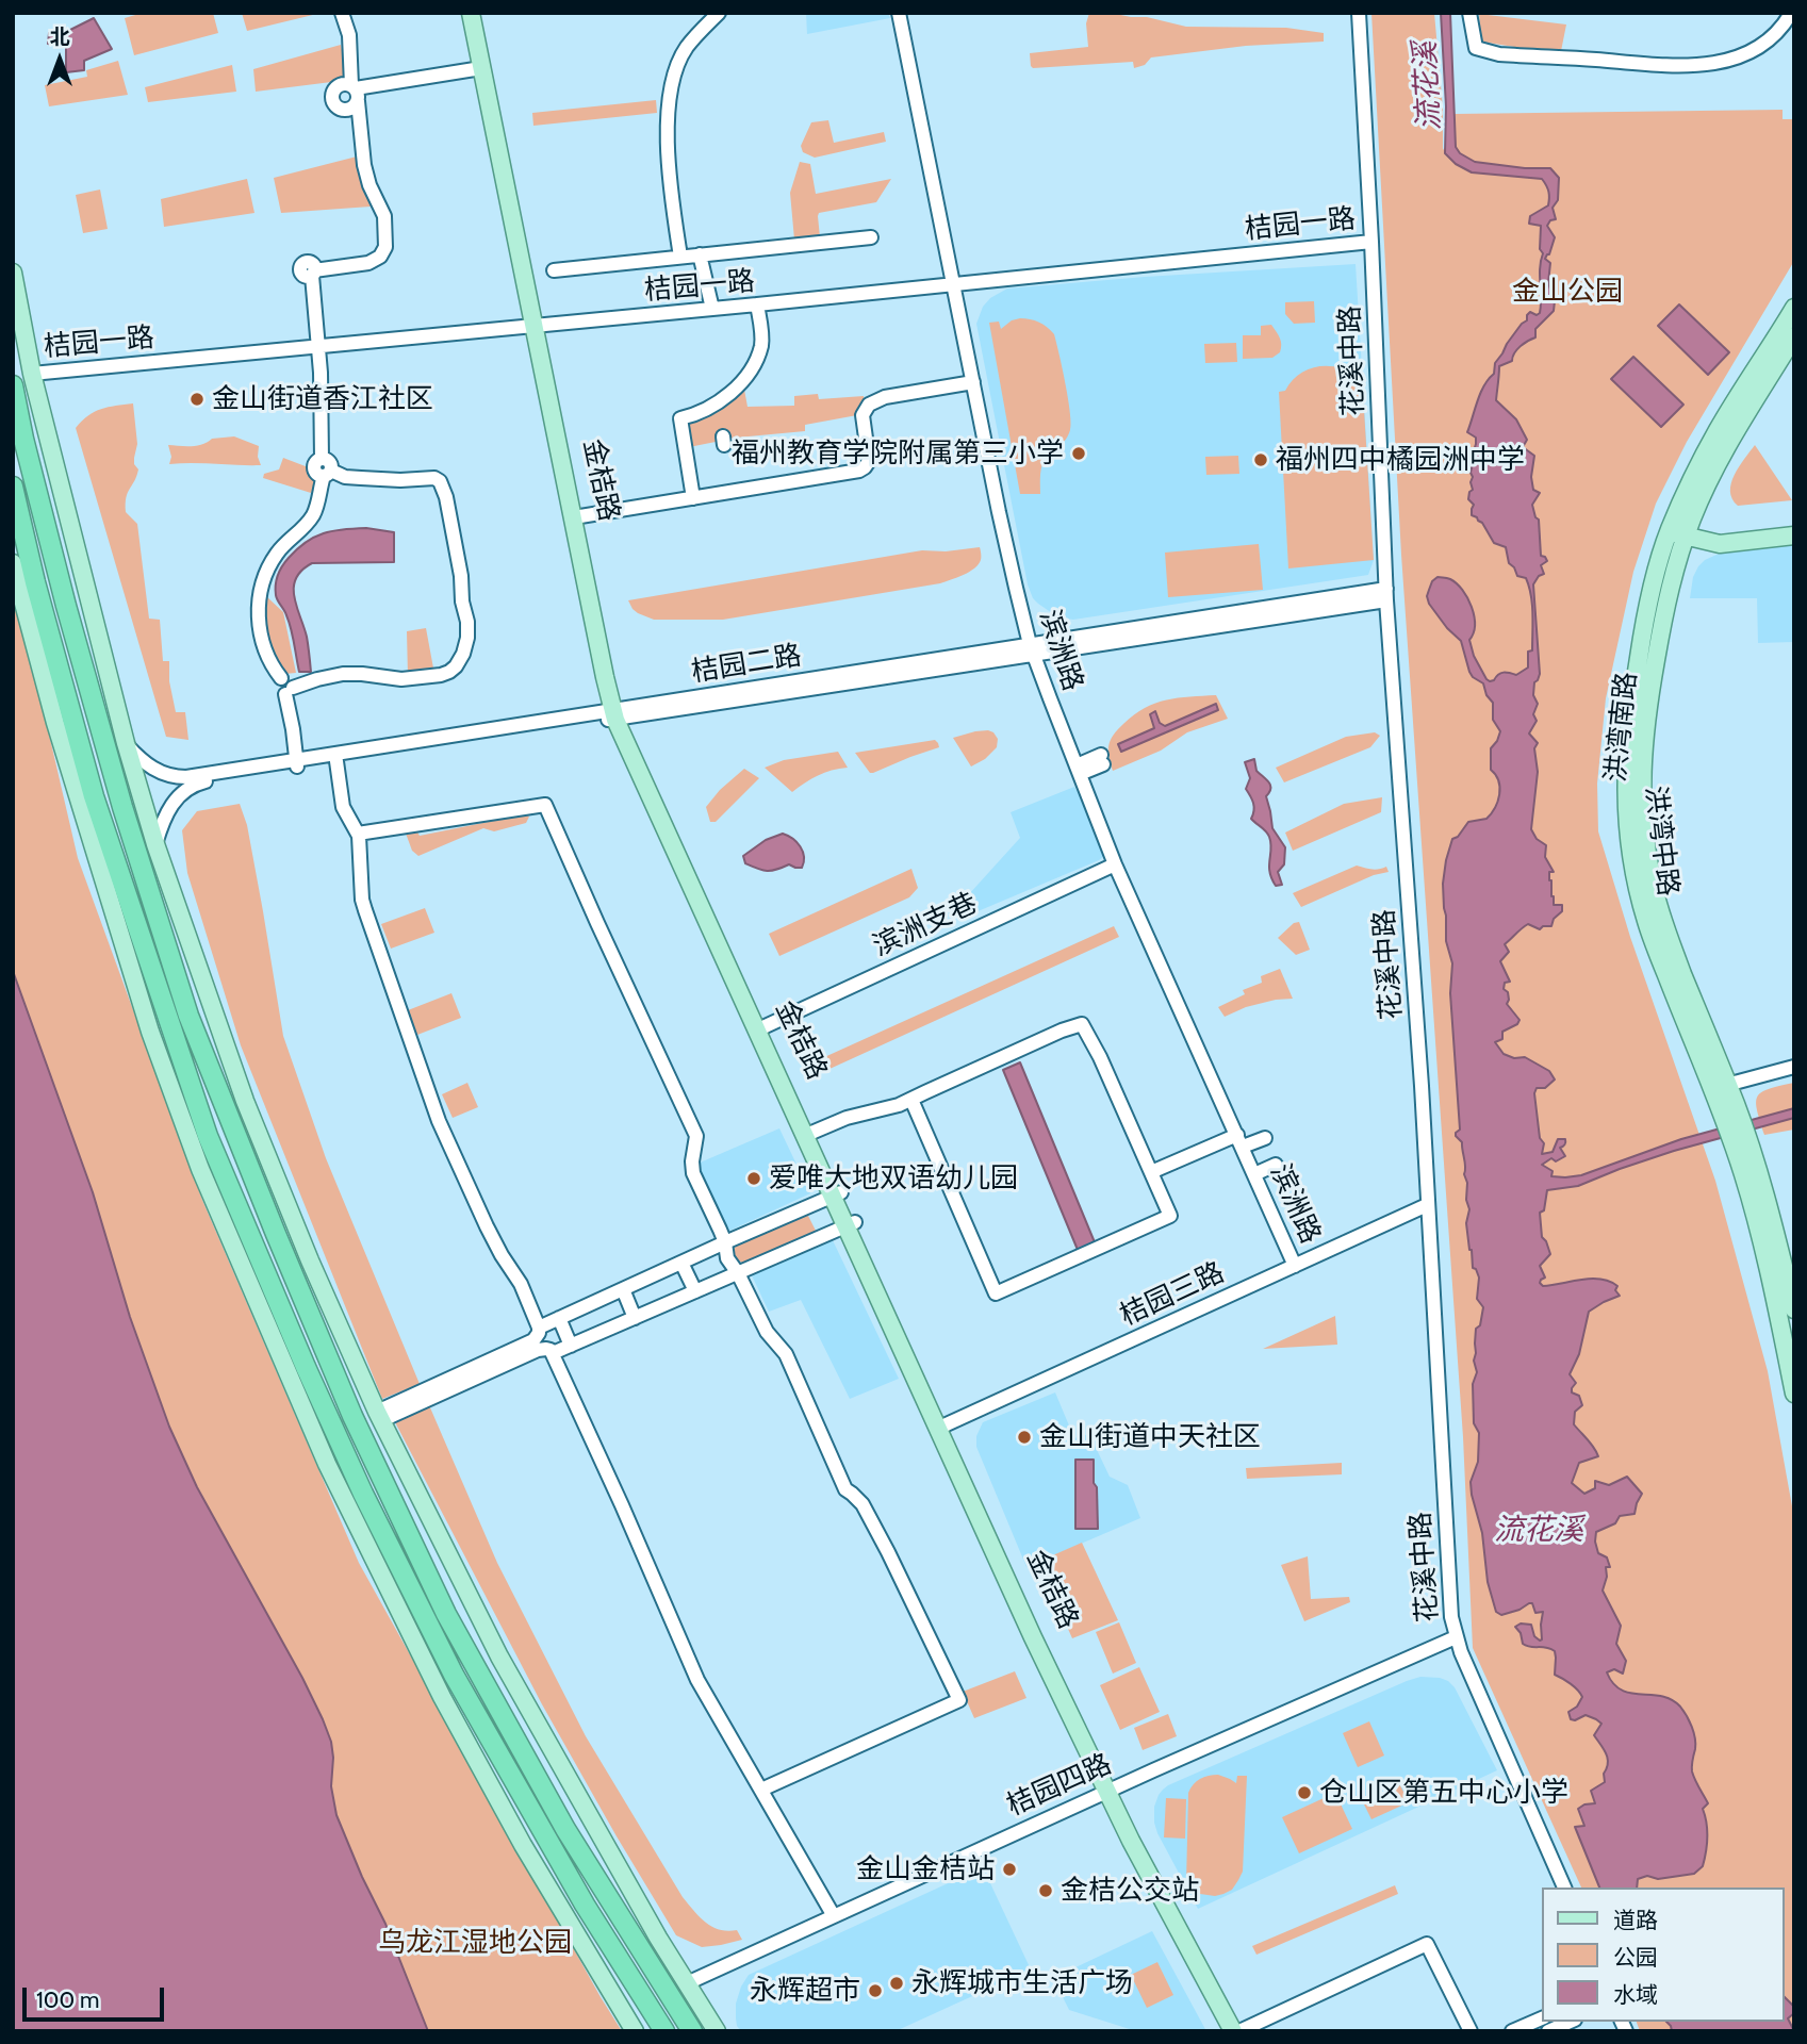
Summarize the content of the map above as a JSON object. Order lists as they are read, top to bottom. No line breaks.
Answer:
{"streets":{"main road":["金桔路","洪湾南路"],"street":["桔园一路","花溪中路","滨洲路","桔园二路","滨洲支巷","桔园三路","桔园四路"]},"crossings":[["桔园一路","花溪中路"],["桔园一路","金桔路"],["桔园一路","滨洲路"],["花溪中路","桔园二路"],["花溪中路","桔园三路"],["花溪中路","桔园四路"],["金桔路","桔园二路"],["金桔路","滨洲支巷"],["金桔路","桔园三路"],["金桔路","桔园四路"],["滨洲路","桔园二路"],["滨洲路","滨洲支巷"],["滨洲路","桔园三路"]],"water":["流花溪"],"parks":["金山公园","乌龙江湿地公园"],"places":["金山街道香江社区","福州教育学院附属第三小学","福州四中橘园洲中学","爱唯大地双语幼儿园","金山街道中天社区","仓山区第五中心小学","金山金桔站","金桔公交站","永辉城市生活广场","永辉超市"],"legend":["道路","公园","水域"],"scale_bar":"100 m","north":"top"}
